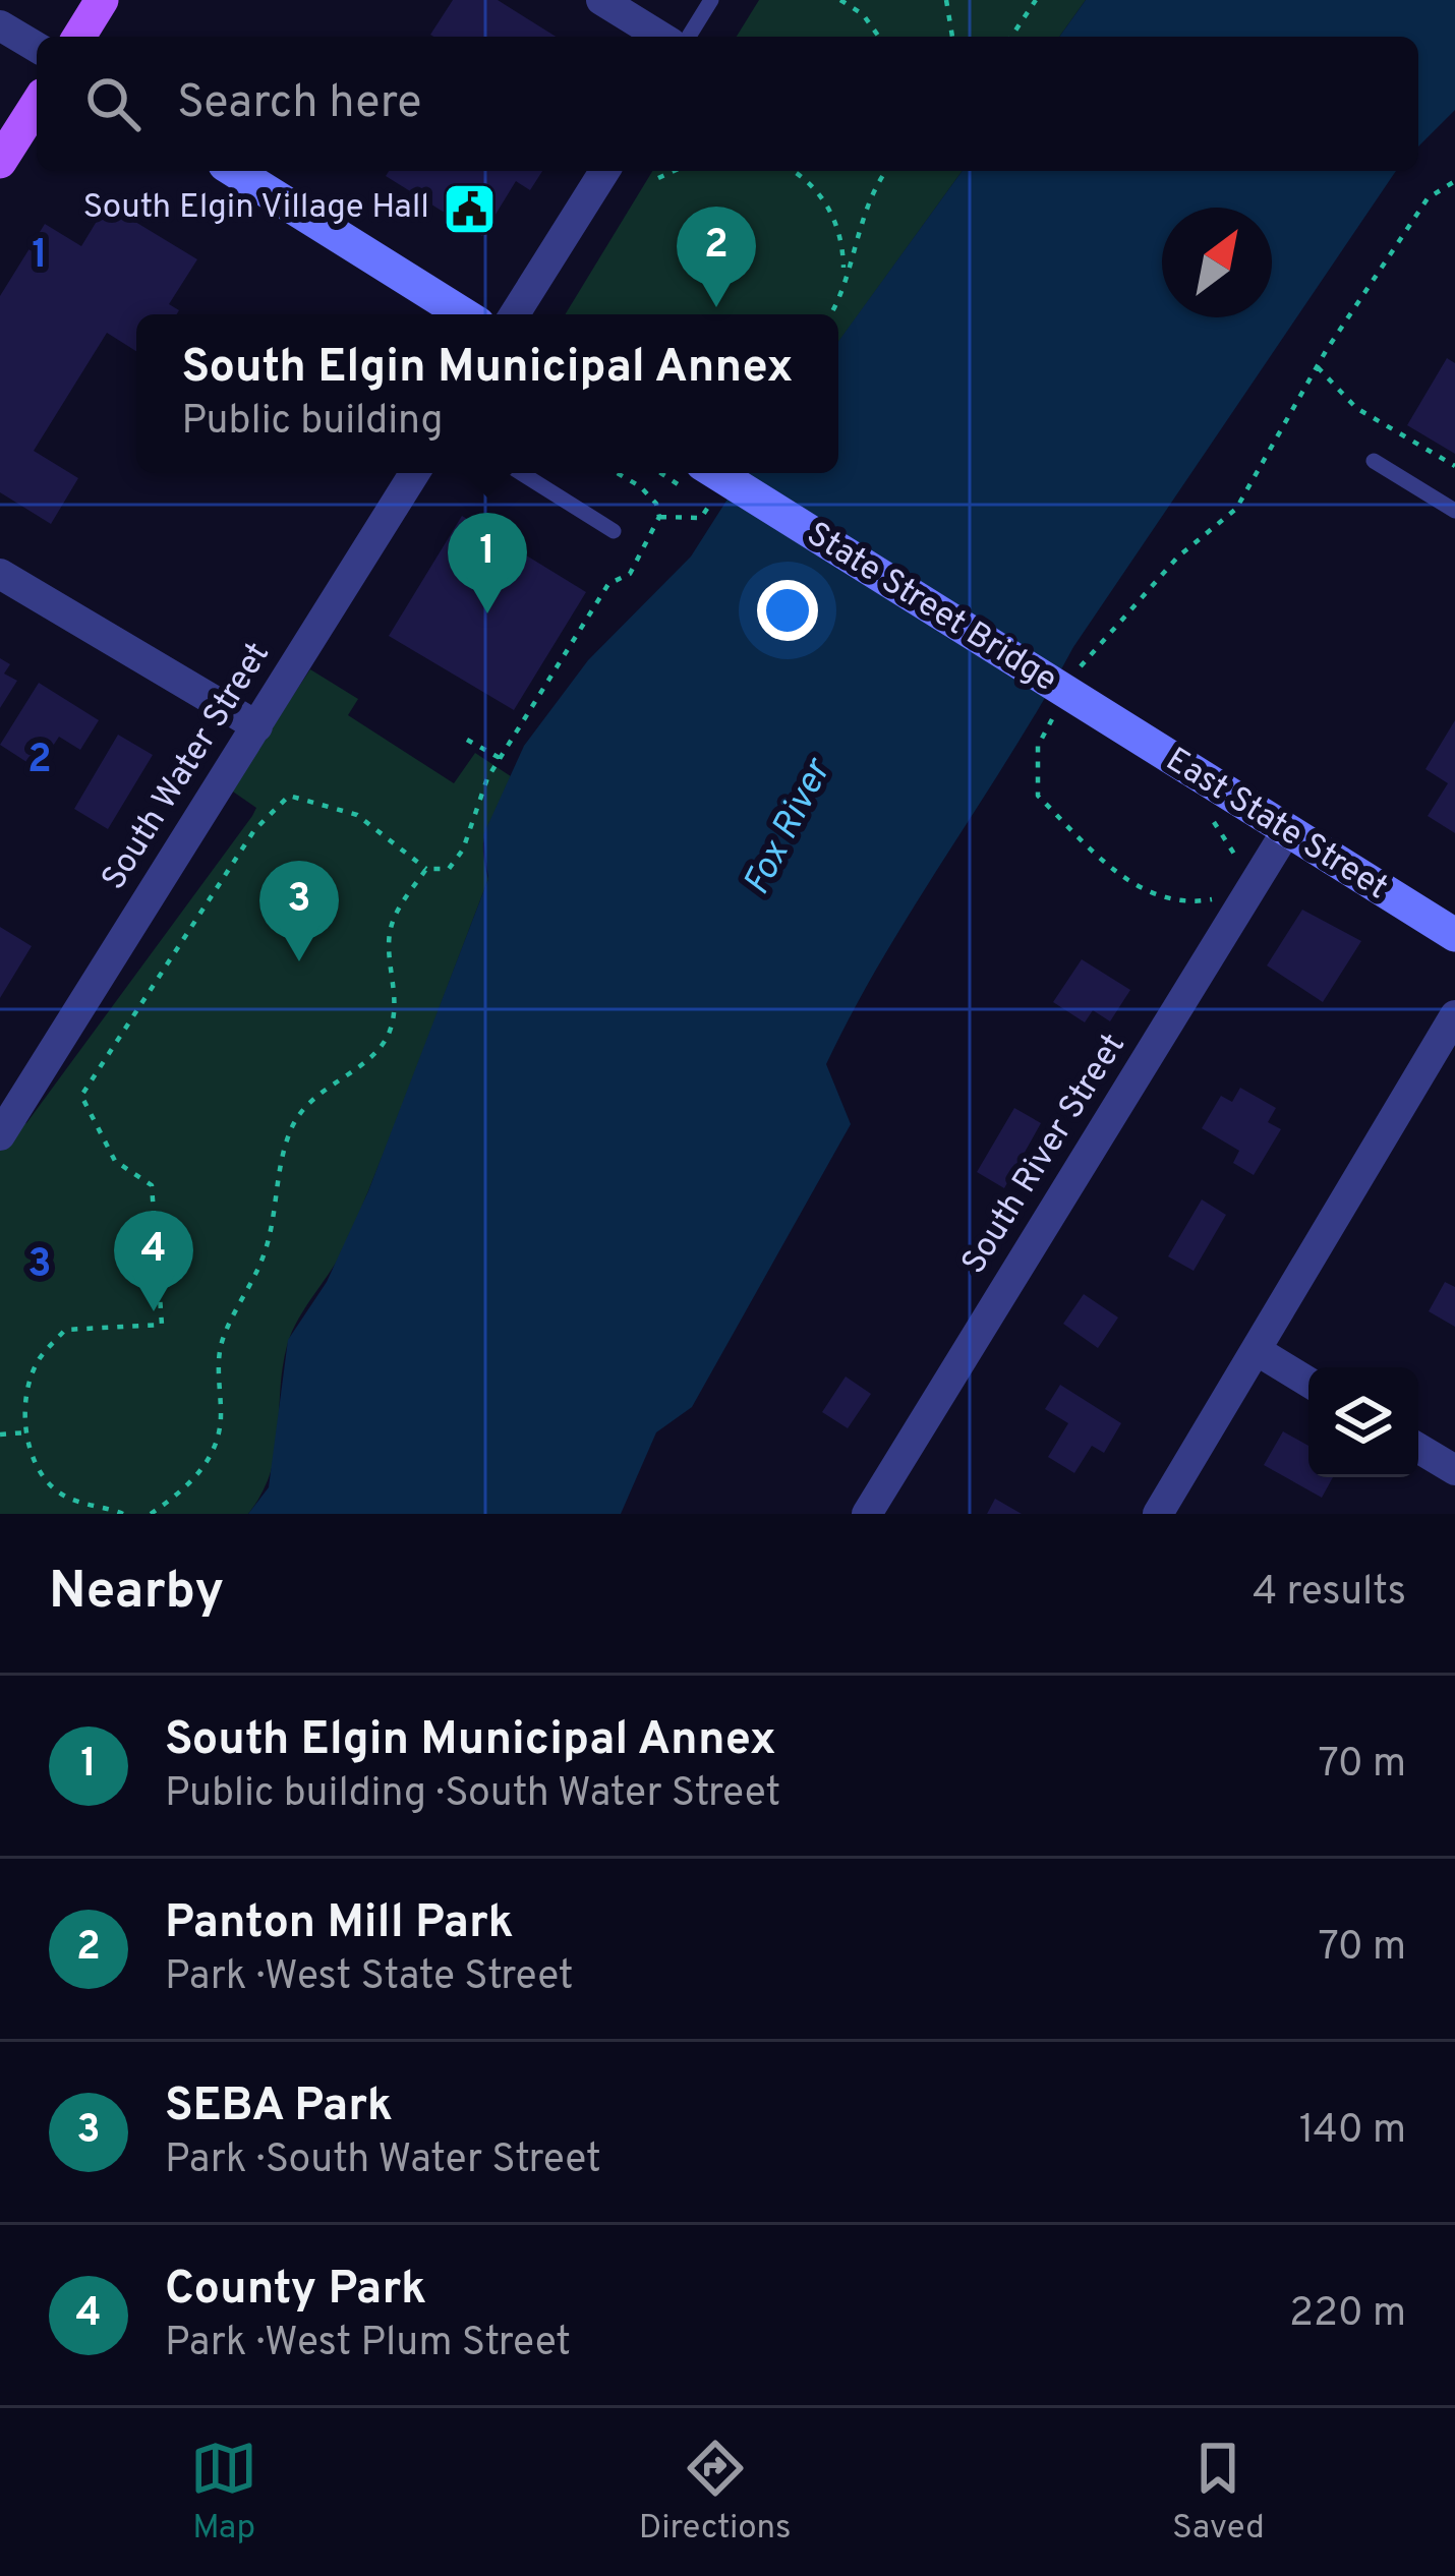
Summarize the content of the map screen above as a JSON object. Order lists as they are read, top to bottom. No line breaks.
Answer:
{"streets":{"main road":["State Street Bridge","East State Street"],"street":["South Water Street","South River Street"]},"crossings":[["State Street Bridge","East State Street"],["East State Street","South River Street"]],"water":["Fox River"],"places":{"public building":["South Elgin Village Hall"]},"north":"top right","page":{"search":"Search here","pins":["2","1","3","4"],"popup":["South Elgin Municipal Annex","Public building"],"heading":["Nearby","4 results"],"list":[{"mark":"1","name":"South Elgin Municipal Annex","note":"Public building · South Water Street","value":"70 m"},{"mark":"2","name":"Panton Mill Park","note":"Park · West State Street","value":"70 m"},{"mark":"3","name":"SEBA Park","note":"Park · South Water Street","value":"140 m"},{"mark":"4","name":"County Park","note":"Park · West Plum Street","value":"220 m"}],"nav":["Map","Directions","Saved"]},"grid":{"rows":["1","2","3"]}}
